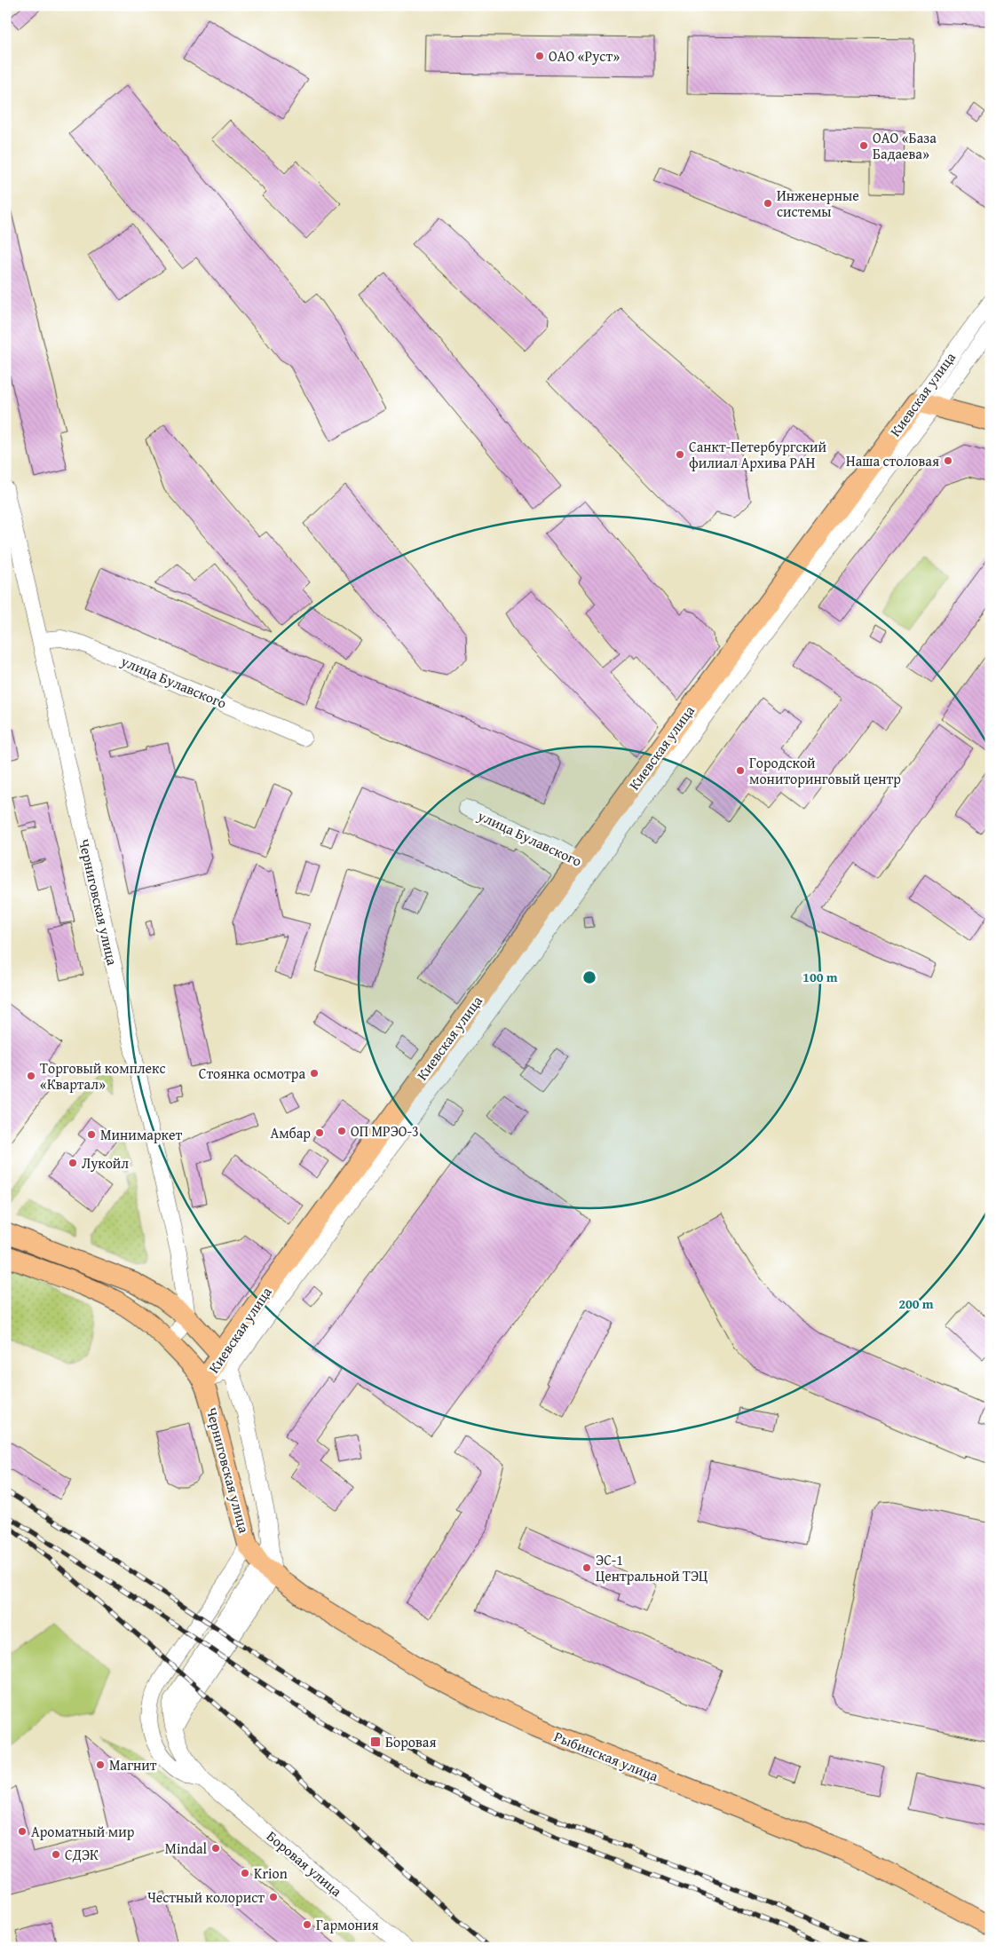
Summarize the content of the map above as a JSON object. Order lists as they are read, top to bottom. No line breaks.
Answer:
{"streets":{"main road":["Киевская улица","Черниговская улица","Рыбинская улица"],"street":["улица Булавского","Боровая улица"]},"crossings":[["Киевская улица","улица Булавского"],["Киевская улица","Черниговская улица"],["улица Булавского","Черниговская улица"],["Черниговская улица","Рыбинская улица"],["Черниговская улица","Боровая улица"]],"places":{"other":["ОАО «Руст»","ОАО «База Бадаева»","Инженерные системы","Санкт-Петербургский филиал Архива РАН","Наша столовая","Городской мониторинговый центр","Стоянка осмотра","Торговый комплекс «Квартал»","ОП МРЭО-3","Амбар","Минимаркет","Лукойл","ЭС-1 Центральной ТЭЦ","Магнит","Ароматный мир","Mindal","СДЭК","Krion","Честный колорист","Гармония"],"transit":["Боровая"]},"rings":["100 m","200 m"]}
